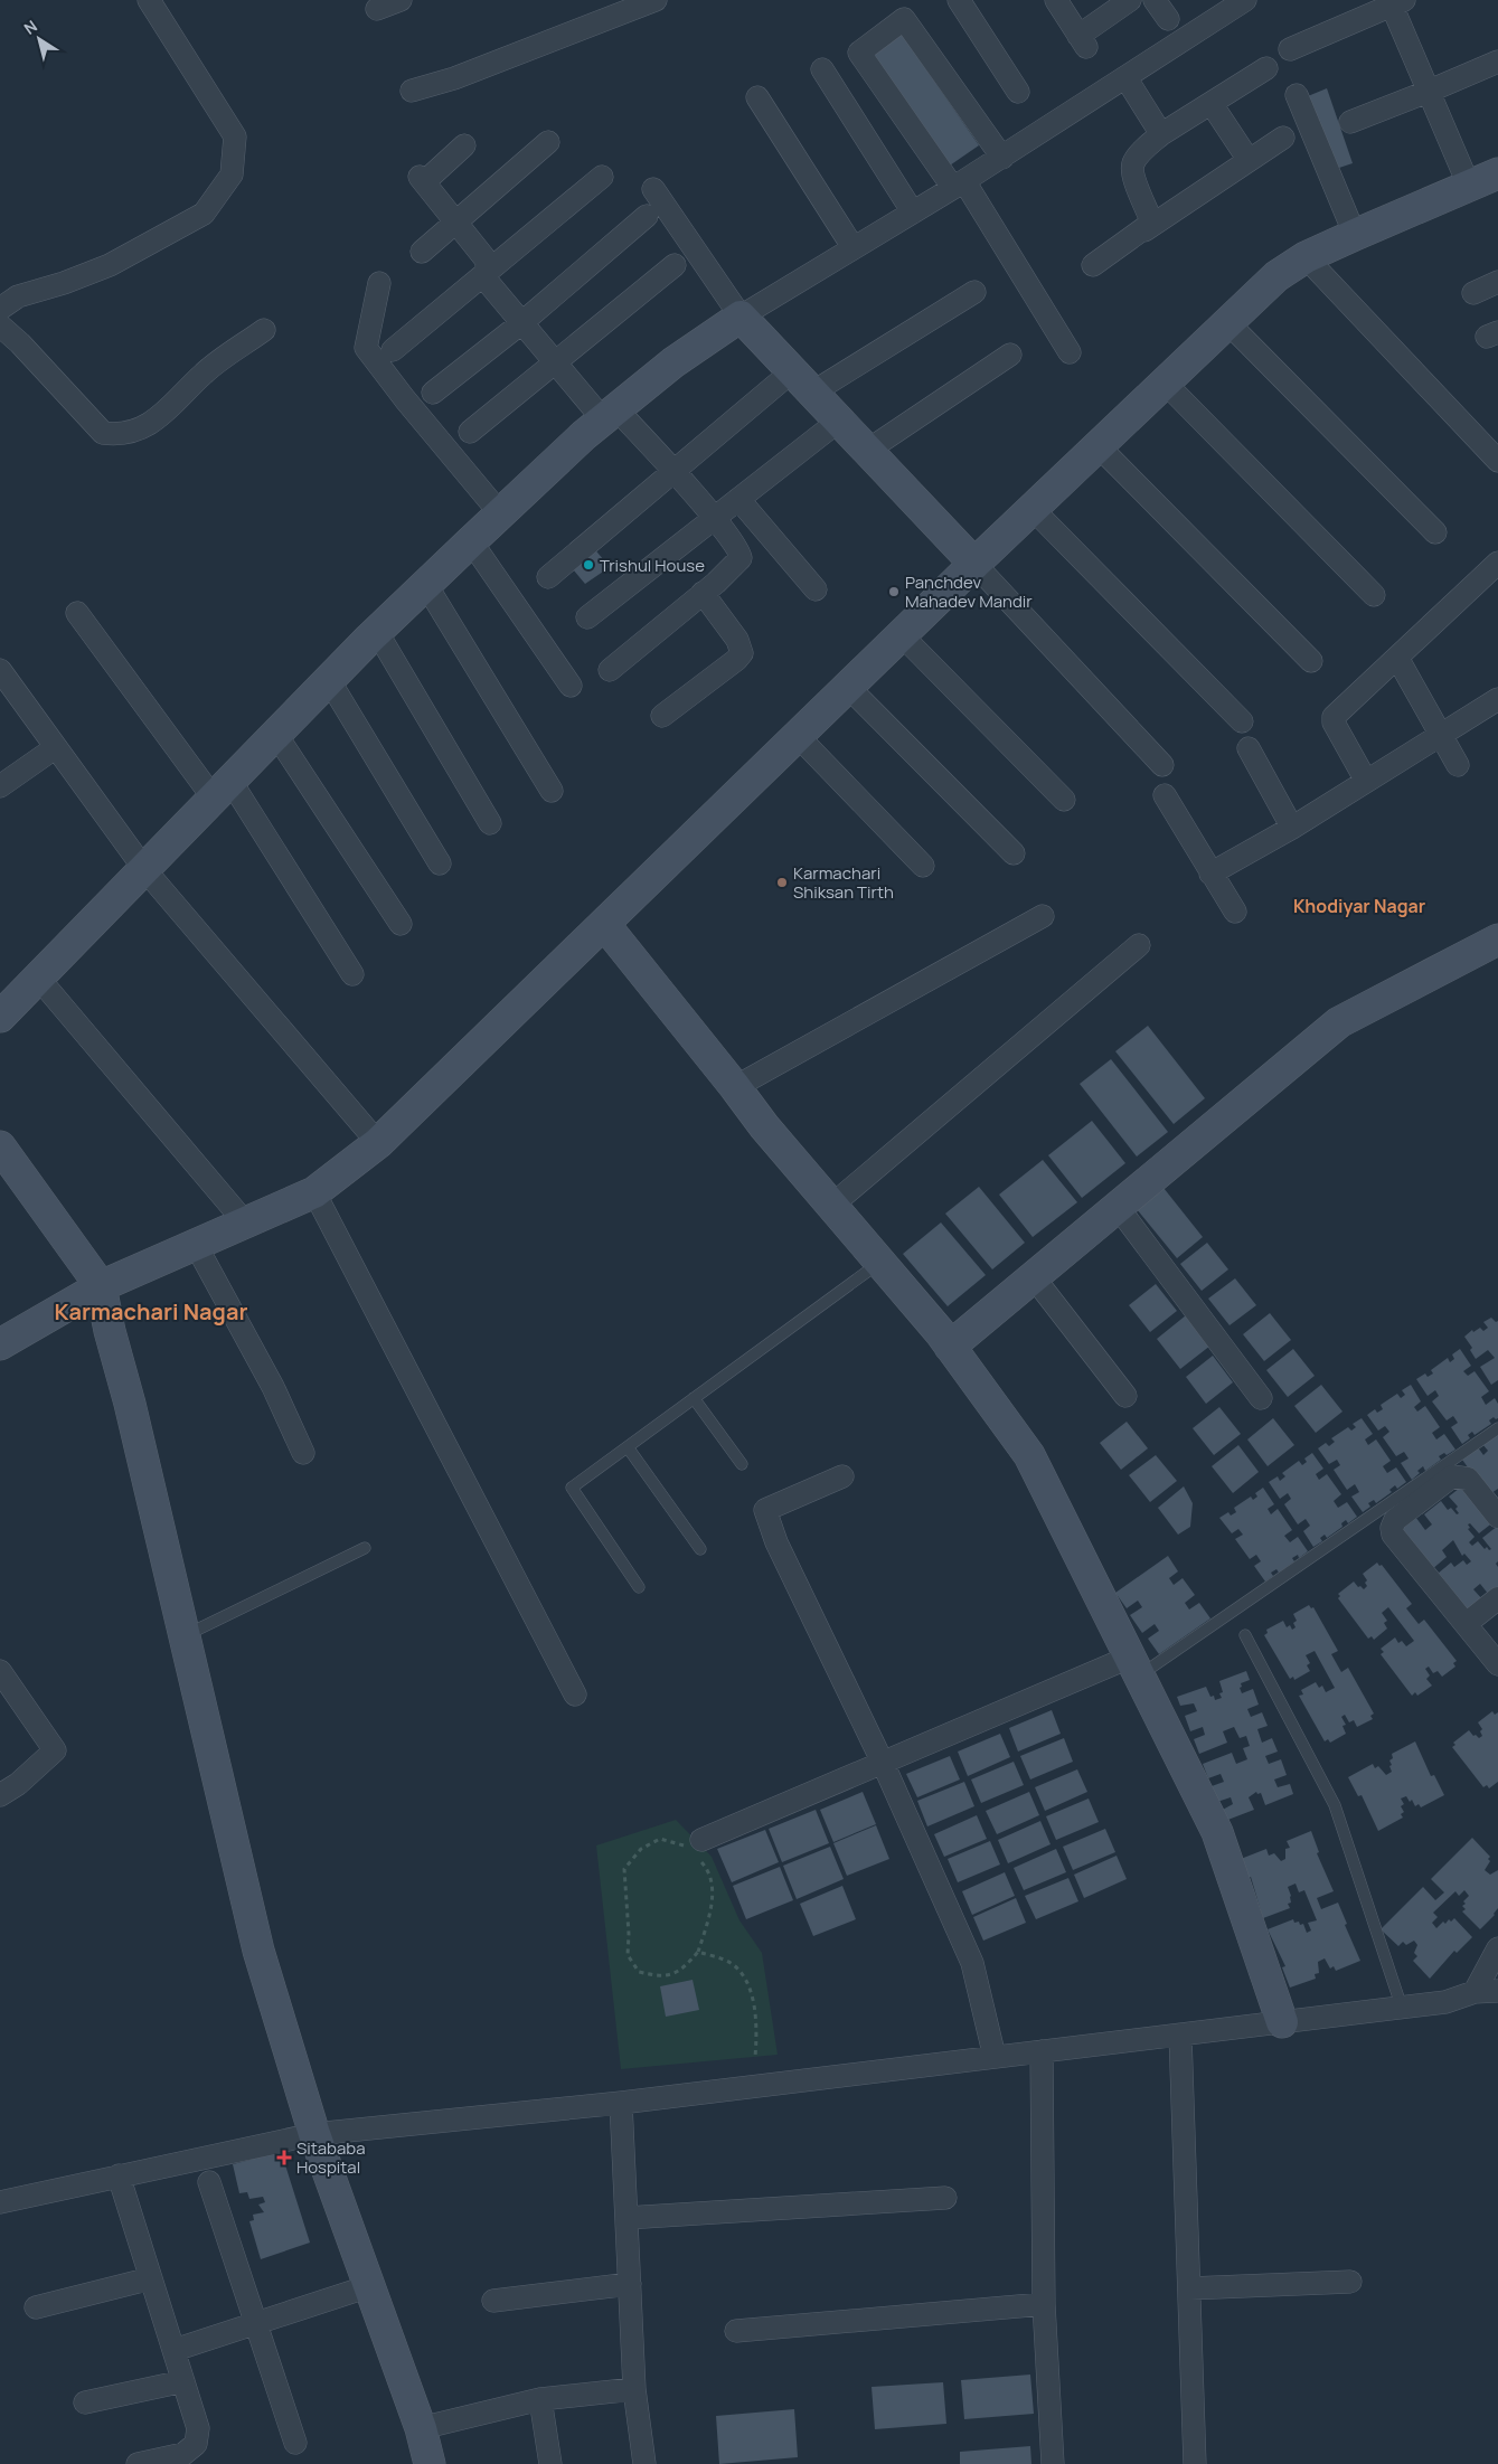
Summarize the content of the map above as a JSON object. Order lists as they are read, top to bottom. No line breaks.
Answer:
{"districts":["Khodiyar Nagar","Karmachari Nagar"],"places":{"other":["Trishul House","Panchdev Mahadev Mandir","Karmachari Shiksan Tirth"],"health":["Sitababa Hospital"]},"north":"top left"}
